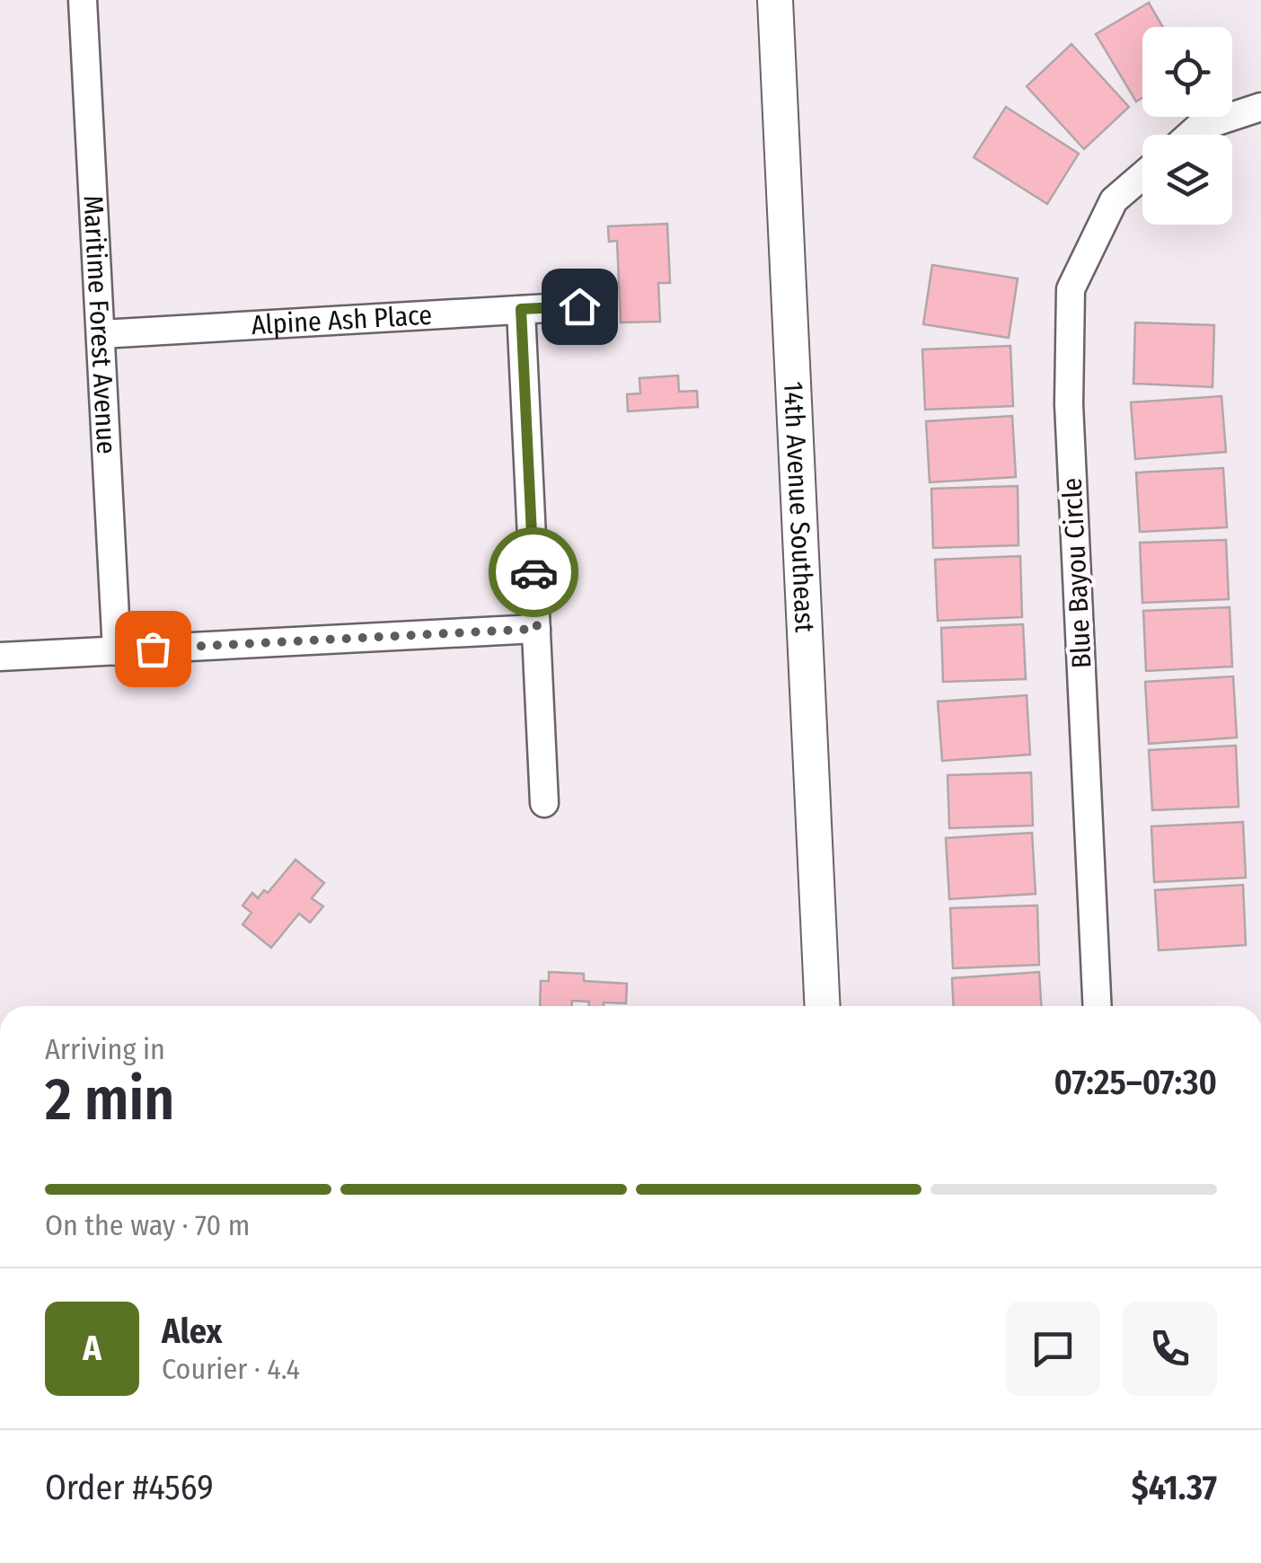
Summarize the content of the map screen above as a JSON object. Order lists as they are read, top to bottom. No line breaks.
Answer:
{"streets":{"street":["Alpine Ash Place","Maritime Forest Avenue","14th Avenue Southeast","Blue Bayou Circle"]},"crossings":[["Alpine Ash Place","Maritime Forest Avenue"]],"page":{"heading":["2 min","Arriving in","07:25–07:30"],"panel":["Alex","Courier · 4.4","Order #4569","$41.37"],"bar":"On the way · 70 m","round":"A"}}
